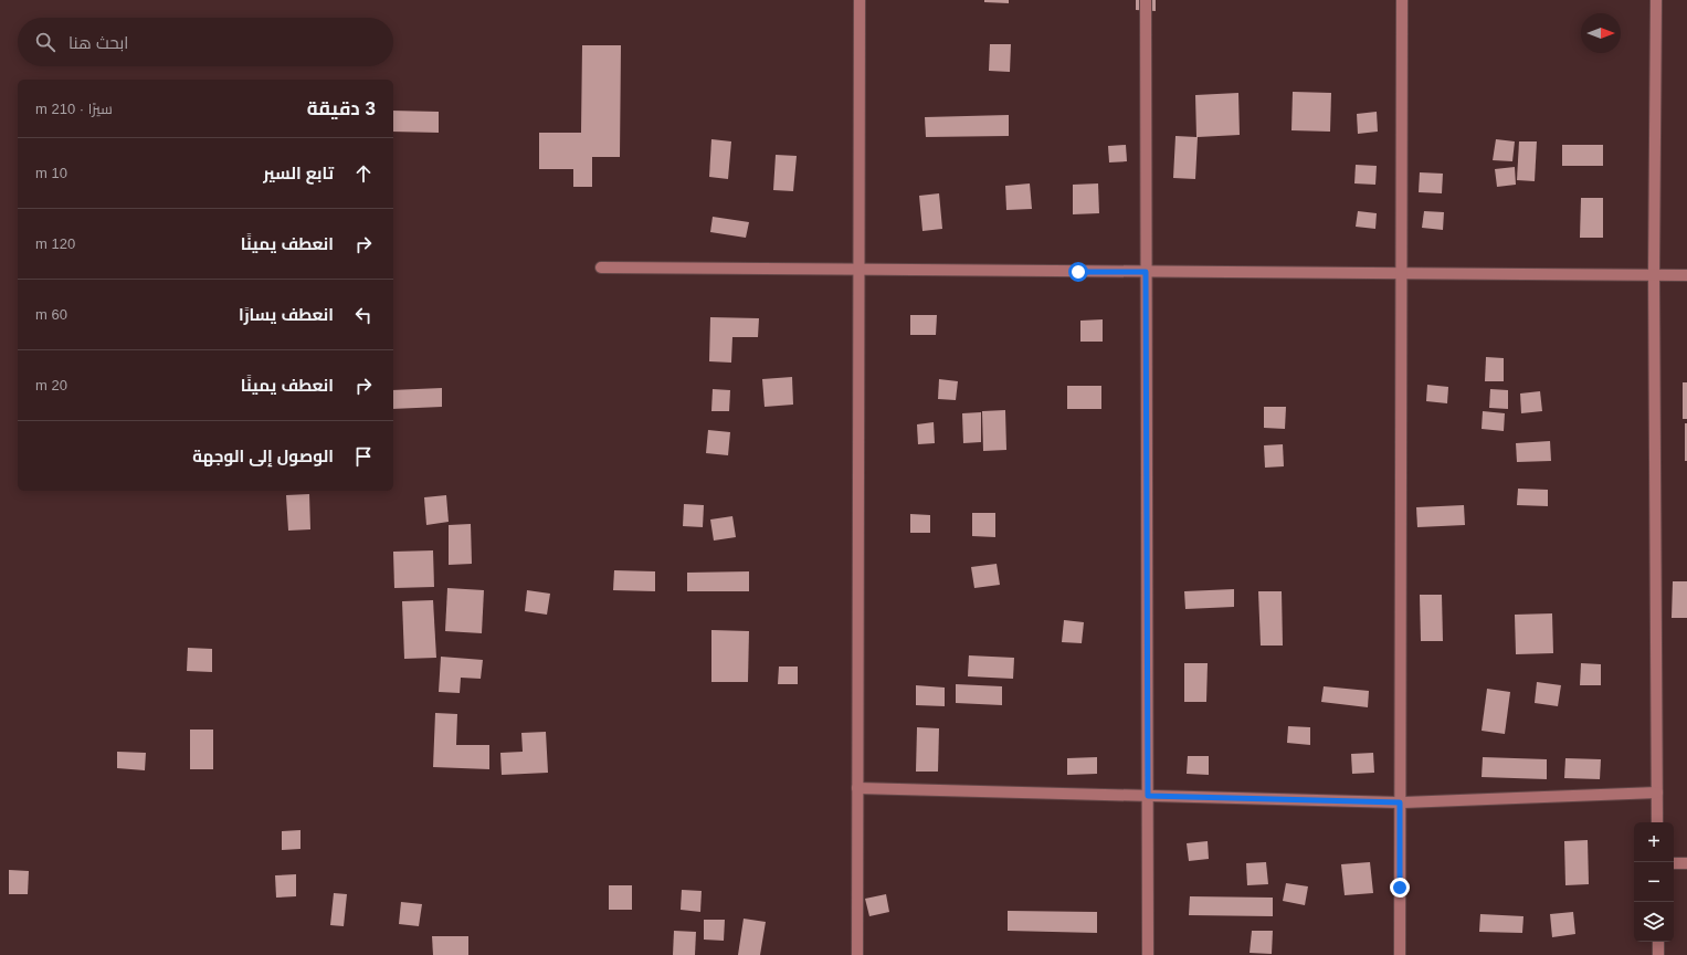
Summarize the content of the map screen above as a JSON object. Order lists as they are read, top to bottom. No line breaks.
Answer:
{"north":"right","page":{"search":"ابحث هنا","heading":["3 دقيقة","سيرًا · 210 m"],"list":[["تابع السير","10 m"],["انعطف يمينًا","120 m"],["انعطف يسارًا","60 m"],["انعطف يمينًا","20 m"],"الوصول إلى الوجهة"],"map_buttons":["+","−"]}}
